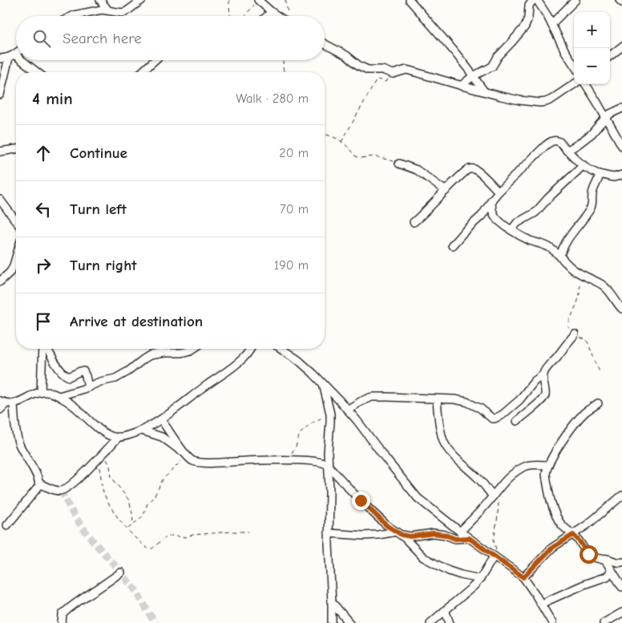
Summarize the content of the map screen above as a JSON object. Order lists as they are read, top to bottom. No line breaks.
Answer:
{"page":{"map_buttons":["+","−"],"search":"Search here","heading":["4 min","Walk · 280 m"],"list":[["Continue","20 m"],["Turn left","70 m"],["Turn right","190 m"],"Arrive at destination"]}}
